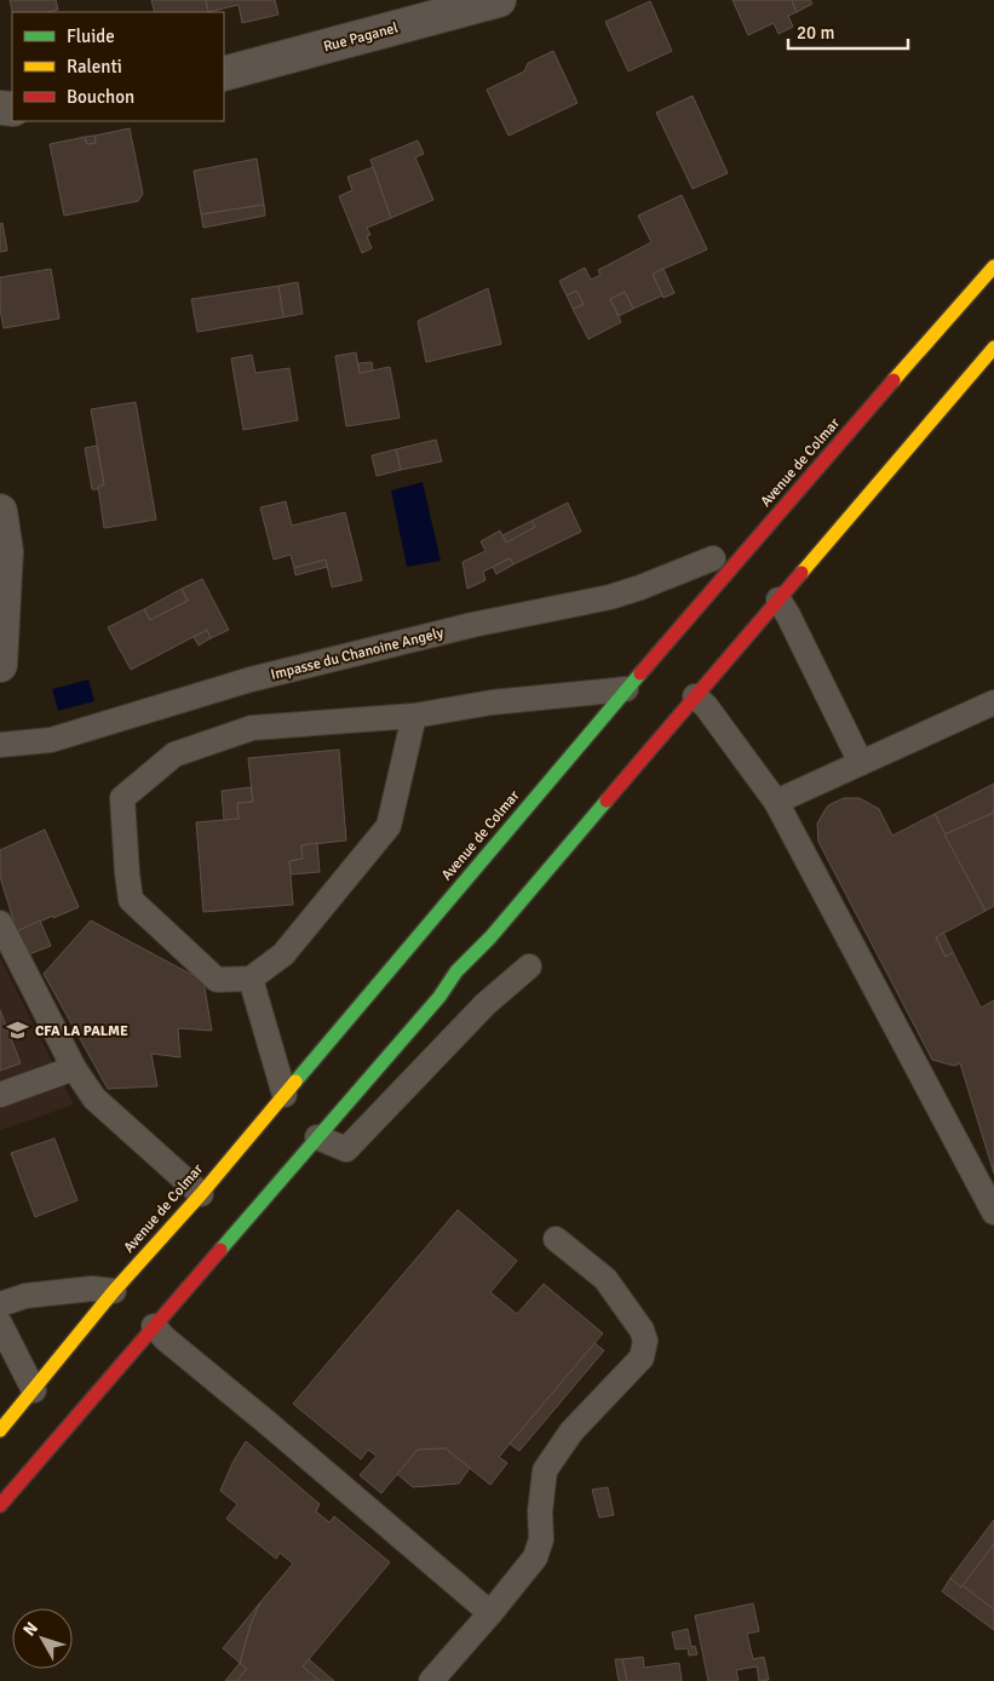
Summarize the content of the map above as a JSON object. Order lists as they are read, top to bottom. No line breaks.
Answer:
{"streets":{"main road":["Avenue de Colmar"],"street":["Rue Paganel"],"lane":["Impasse du Chanoine Angely"]},"places":{"school or university":["CFA LA PALME"]},"legend":["Fluide","Ralenti","Bouchon"],"scale_bar":"20 m","north":"top left"}
